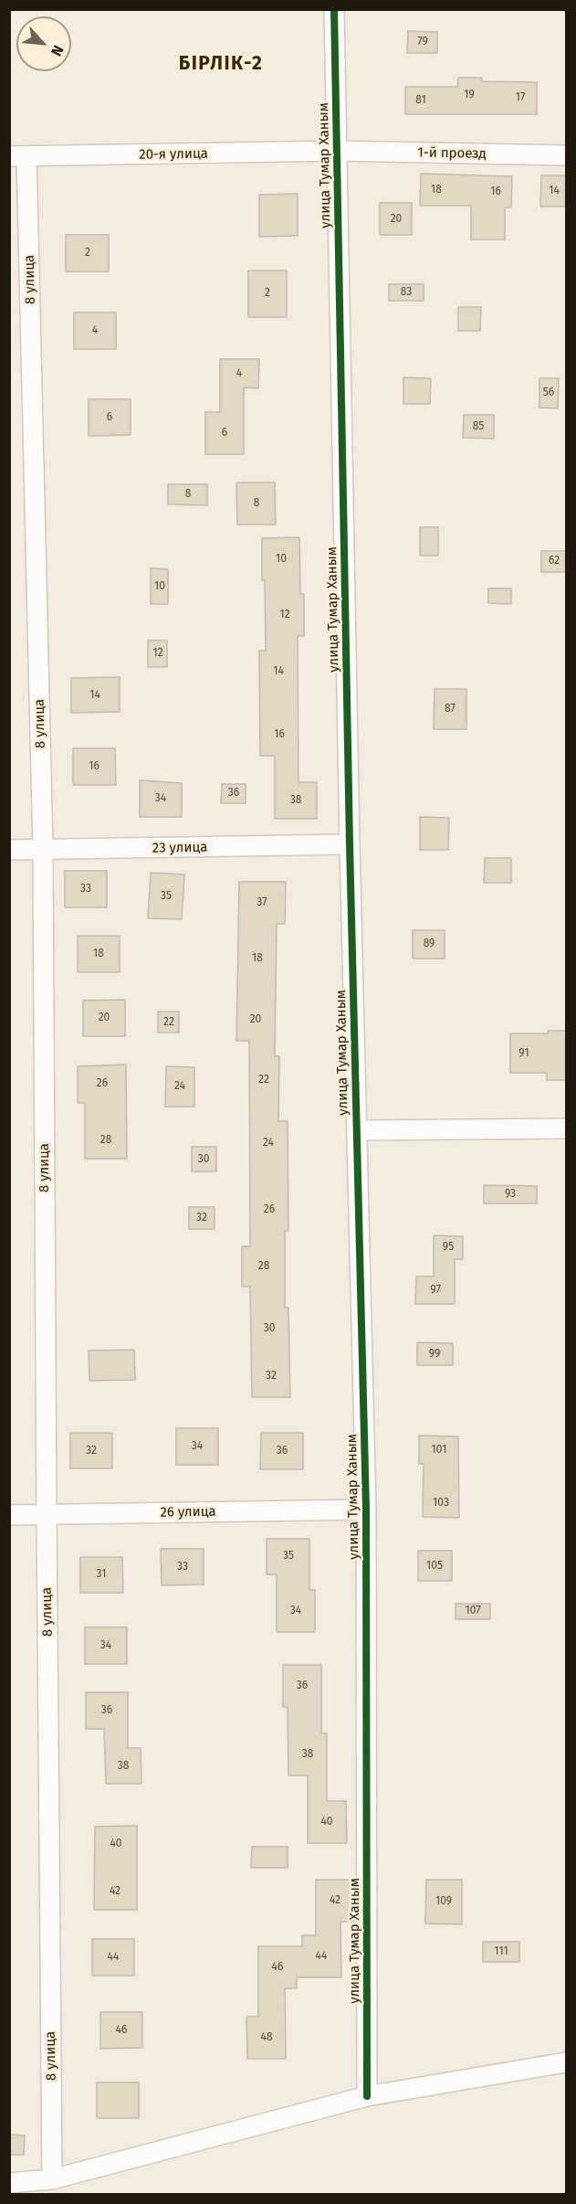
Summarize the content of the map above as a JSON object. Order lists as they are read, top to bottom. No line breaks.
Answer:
{"streets":{"street":["1-й проезд","20-я улица","улица Тумар Ханым","8 улица","23 улица","26 улица"]},"crossings":[["1-й проезд","20-я улица"],["1-й проезд","улица Тумар Ханым"],["20-я улица","улица Тумар Ханым"],["20-я улица","8 улица"],["улица Тумар Ханым","23 улица"],["улица Тумар Ханым","26 улица"],["8 улица","23 улица"],["8 улица","26 улица"]],"districts":["БІРЛІК-2"],"house_numbers":["79","19","17","81","18","14","16","20","2","83","2","4","4","56","6","85","6","8","8","10","62","10","12","12","14","14","87","16","16","36","34","38","33","35","37","89","18","18","20","20","22","91","22","26","24","28","24","30","93","26","32","95","28","97","30","99","32","34","101","32","36","103","35","105","33","31","34","107","34","36","36","38","38","40","40","42","42","109","111","44","44","46","46","48"],"north":"bottom right"}
